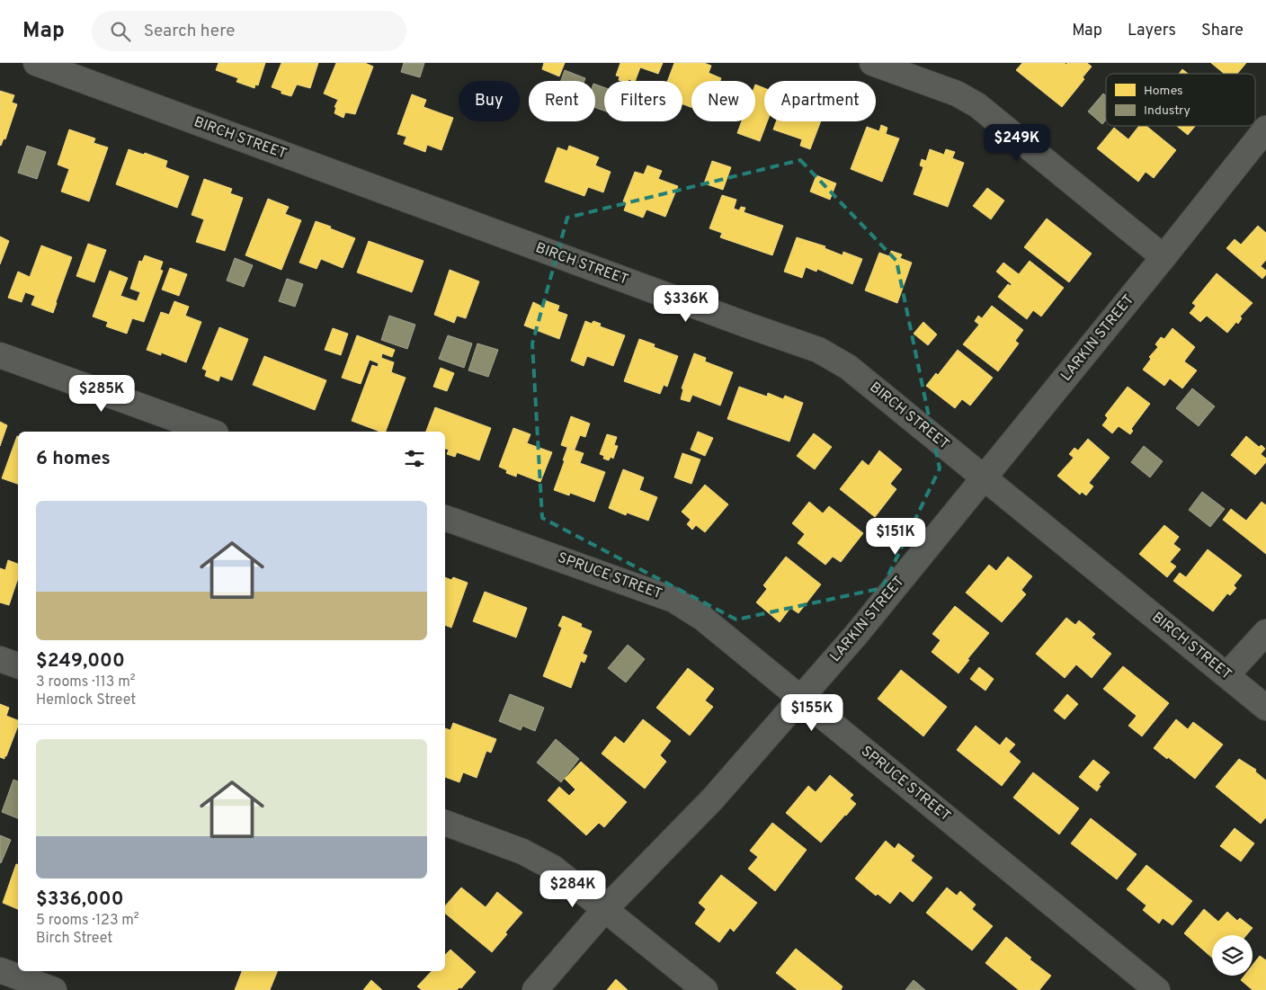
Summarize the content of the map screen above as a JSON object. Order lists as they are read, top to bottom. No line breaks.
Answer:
{"streets":{"street":["BIRCH STREET","LARKIN STREET","SPRUCE STREET"]},"crossings":[["BIRCH STREET","LARKIN STREET"],["LARKIN STREET","SPRUCE STREET"]],"legend":["Homes","Industry"],"page":{"header":"Map","search":"Search here","nav":["Map","Layers","Share"],"chip":["Buy","Rent","Filters","New","Apartment"],"price":["$249K","$336K","$285K","$151K","$155K","$284K"],"heading":"6 homes","list":[{"name":"$249,000","note":"3 rooms · 113 m² · Hemlock Street"},{"name":"$336,000","note":"5 rooms · 123 m² · Birch Street"}]}}
